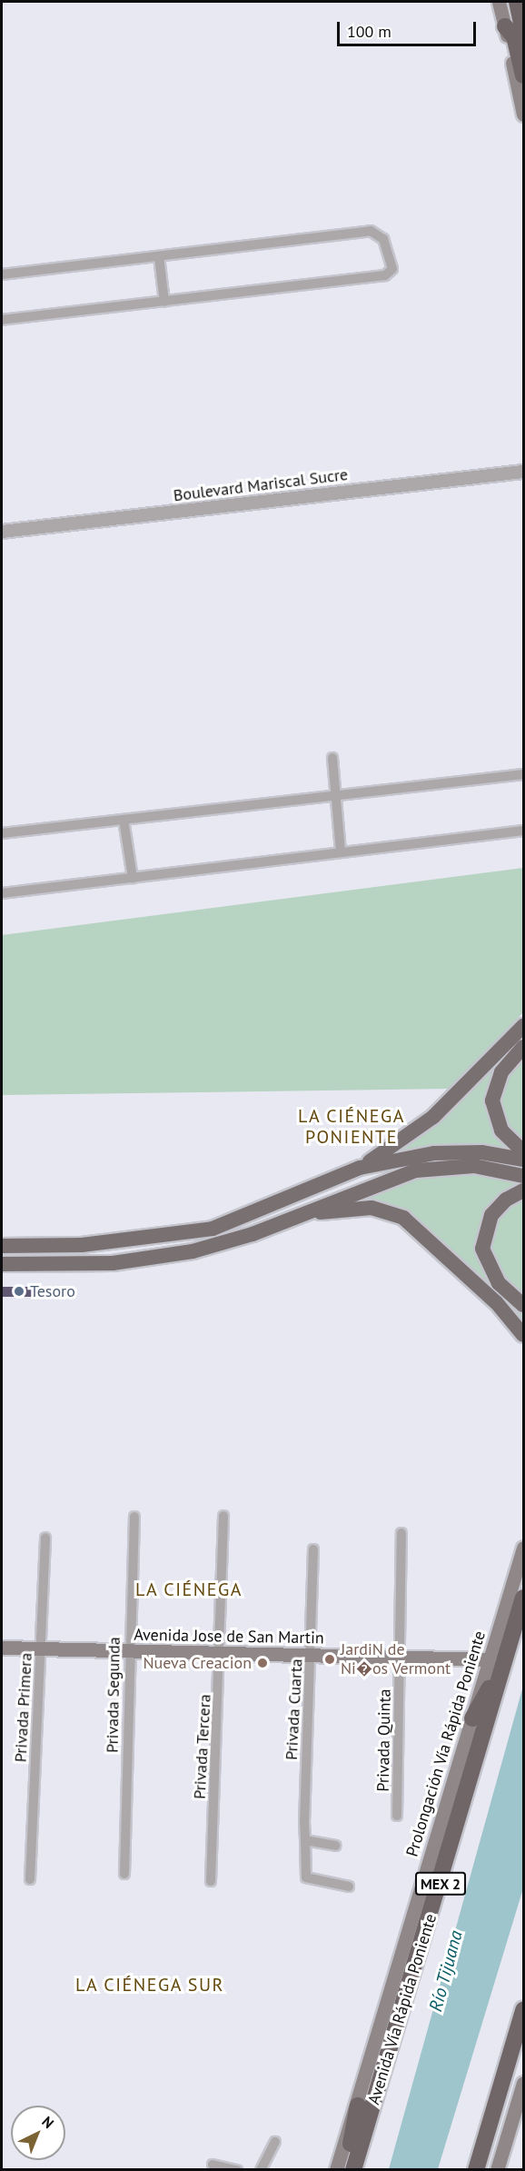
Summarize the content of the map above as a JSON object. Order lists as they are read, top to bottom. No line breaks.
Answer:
{"streets":{"highway":["MEX 2","Avenida Vía Rápida Poniente"],"main road":["Avenida Jose de San Martin","Prolongación Vía Rápida Poniente"],"street":["Boulevard Mariscal Sucre","Privada Segunda","Privada Primera","Privada Cuarta","Privada Quinta","Privada Tercera"]},"crossings":[["Avenida Jose de San Martin","Privada Segunda"],["Avenida Jose de San Martin","Privada Primera"],["Avenida Jose de San Martin","Privada Cuarta"],["Avenida Jose de San Martin","Privada Quinta"],["Avenida Jose de San Martin","Prolongación Vía Rápida Poniente"],["Avenida Jose de San Martin","Privada Tercera"]],"districts":["LA CIÉNEGA PONIENTE","LA CIÉNEGA","LA CIÉNEGA SUR"],"water":["Río Tijuana"],"places":["Tesoro","JardiN de Ni�os Vermont","Nueva Creacion"],"scale_bar":"100 m","north":"top right"}
